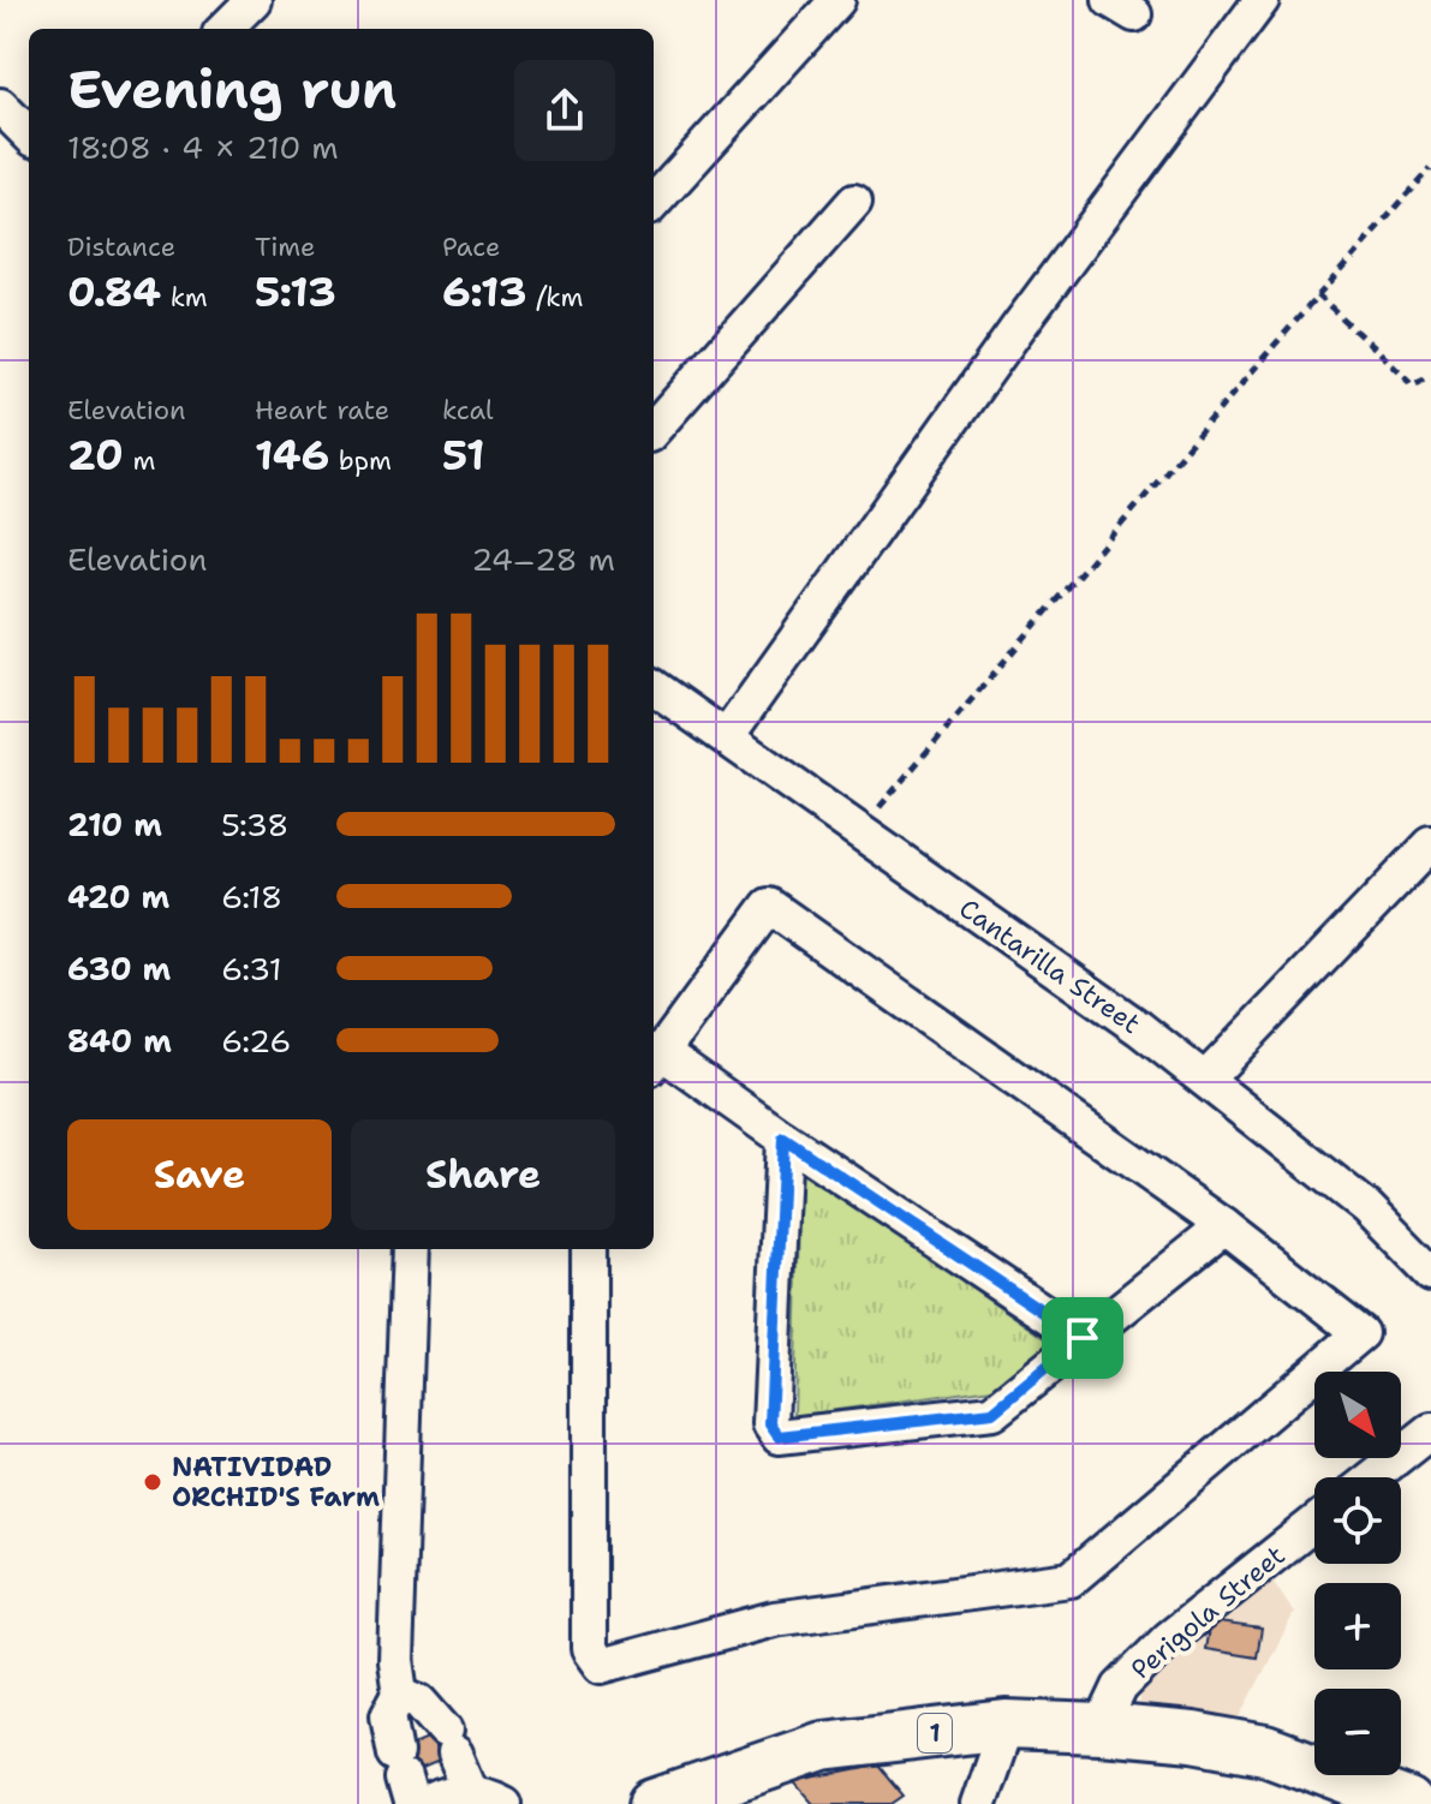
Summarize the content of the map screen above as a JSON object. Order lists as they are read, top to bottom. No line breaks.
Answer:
{"streets":{"highway":["1"],"street":["Cantarilla Street","Perigola Street"]},"crossings":[["Perigola Street","1"]],"places":["NATIVIDAD ORCHID'S Farm"],"north":"bottom right","page":{"heading":["Evening run","18:08 · 4 × 210 m"],"stats":[["Distance","0.84 km"],["Time","5:13"],["Pace","6:13 /km"],["Elevation","20 m"],["Heart rate","146 bpm"],["kcal","51"]],"chart":["Elevation","24–28 m"],"list":[{"name":"210 m","note":"5:38"},{"name":"420 m","note":"6:18"},{"name":"630 m","note":"6:31"},{"name":"840 m","note":"6:26"}],"buttons":["Save","Share"],"map_buttons":["+","−"]}}
